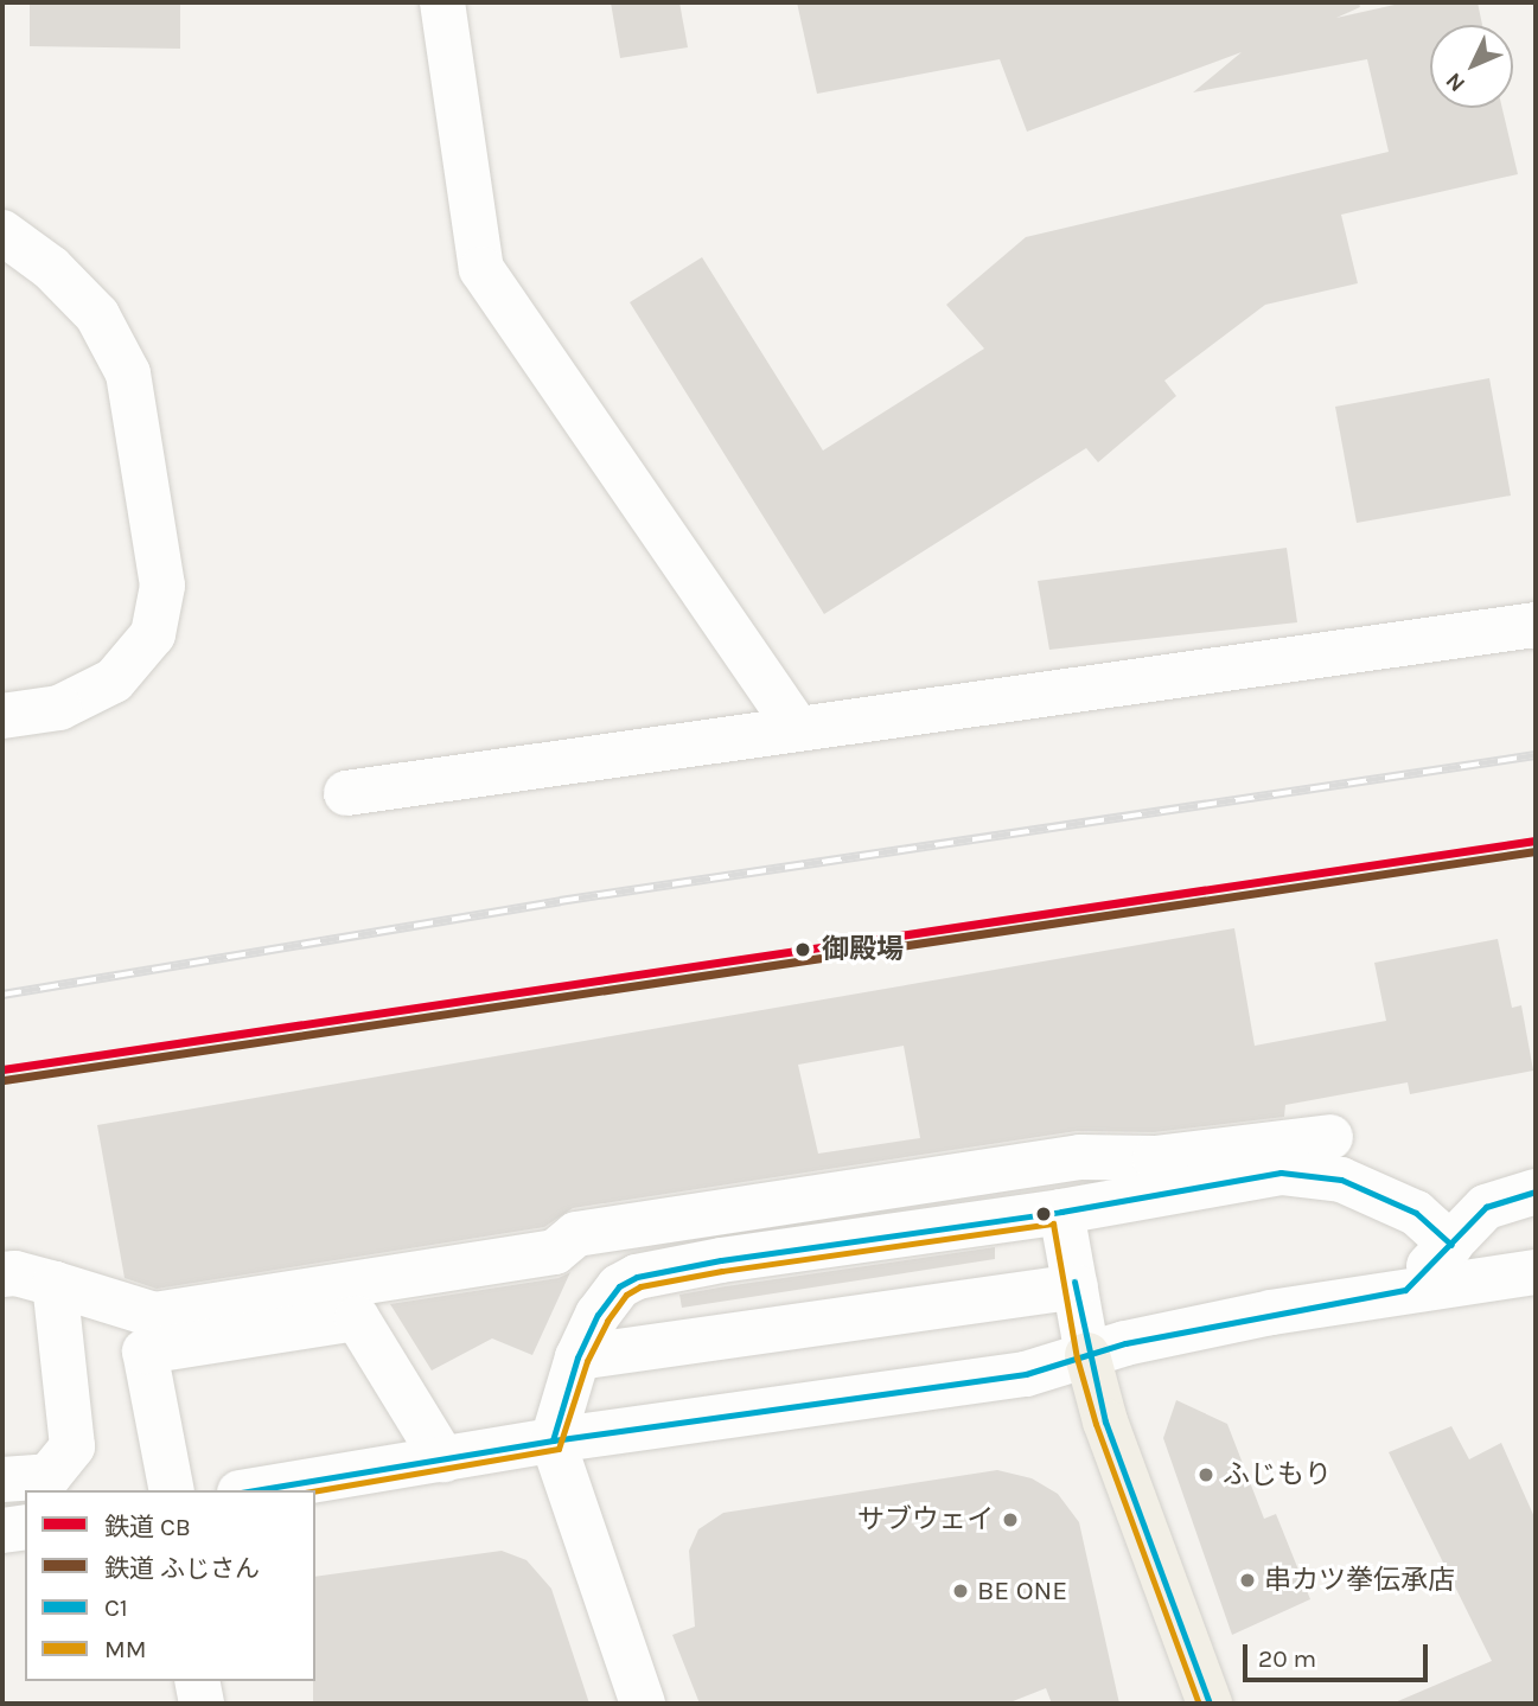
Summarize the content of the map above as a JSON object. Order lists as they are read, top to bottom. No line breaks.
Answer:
{"places":["御殿場","ふじもり","サブウェイ","串カツ拳伝承店","BE ONE"],"lines":["rail line CB","rail line ふじさん","transit line C1","transit line MM"],"legend":["鉄道 CB","鉄道 ふじさん","C1","MM"],"scale_bar":"20 m","north":"bottom left"}
